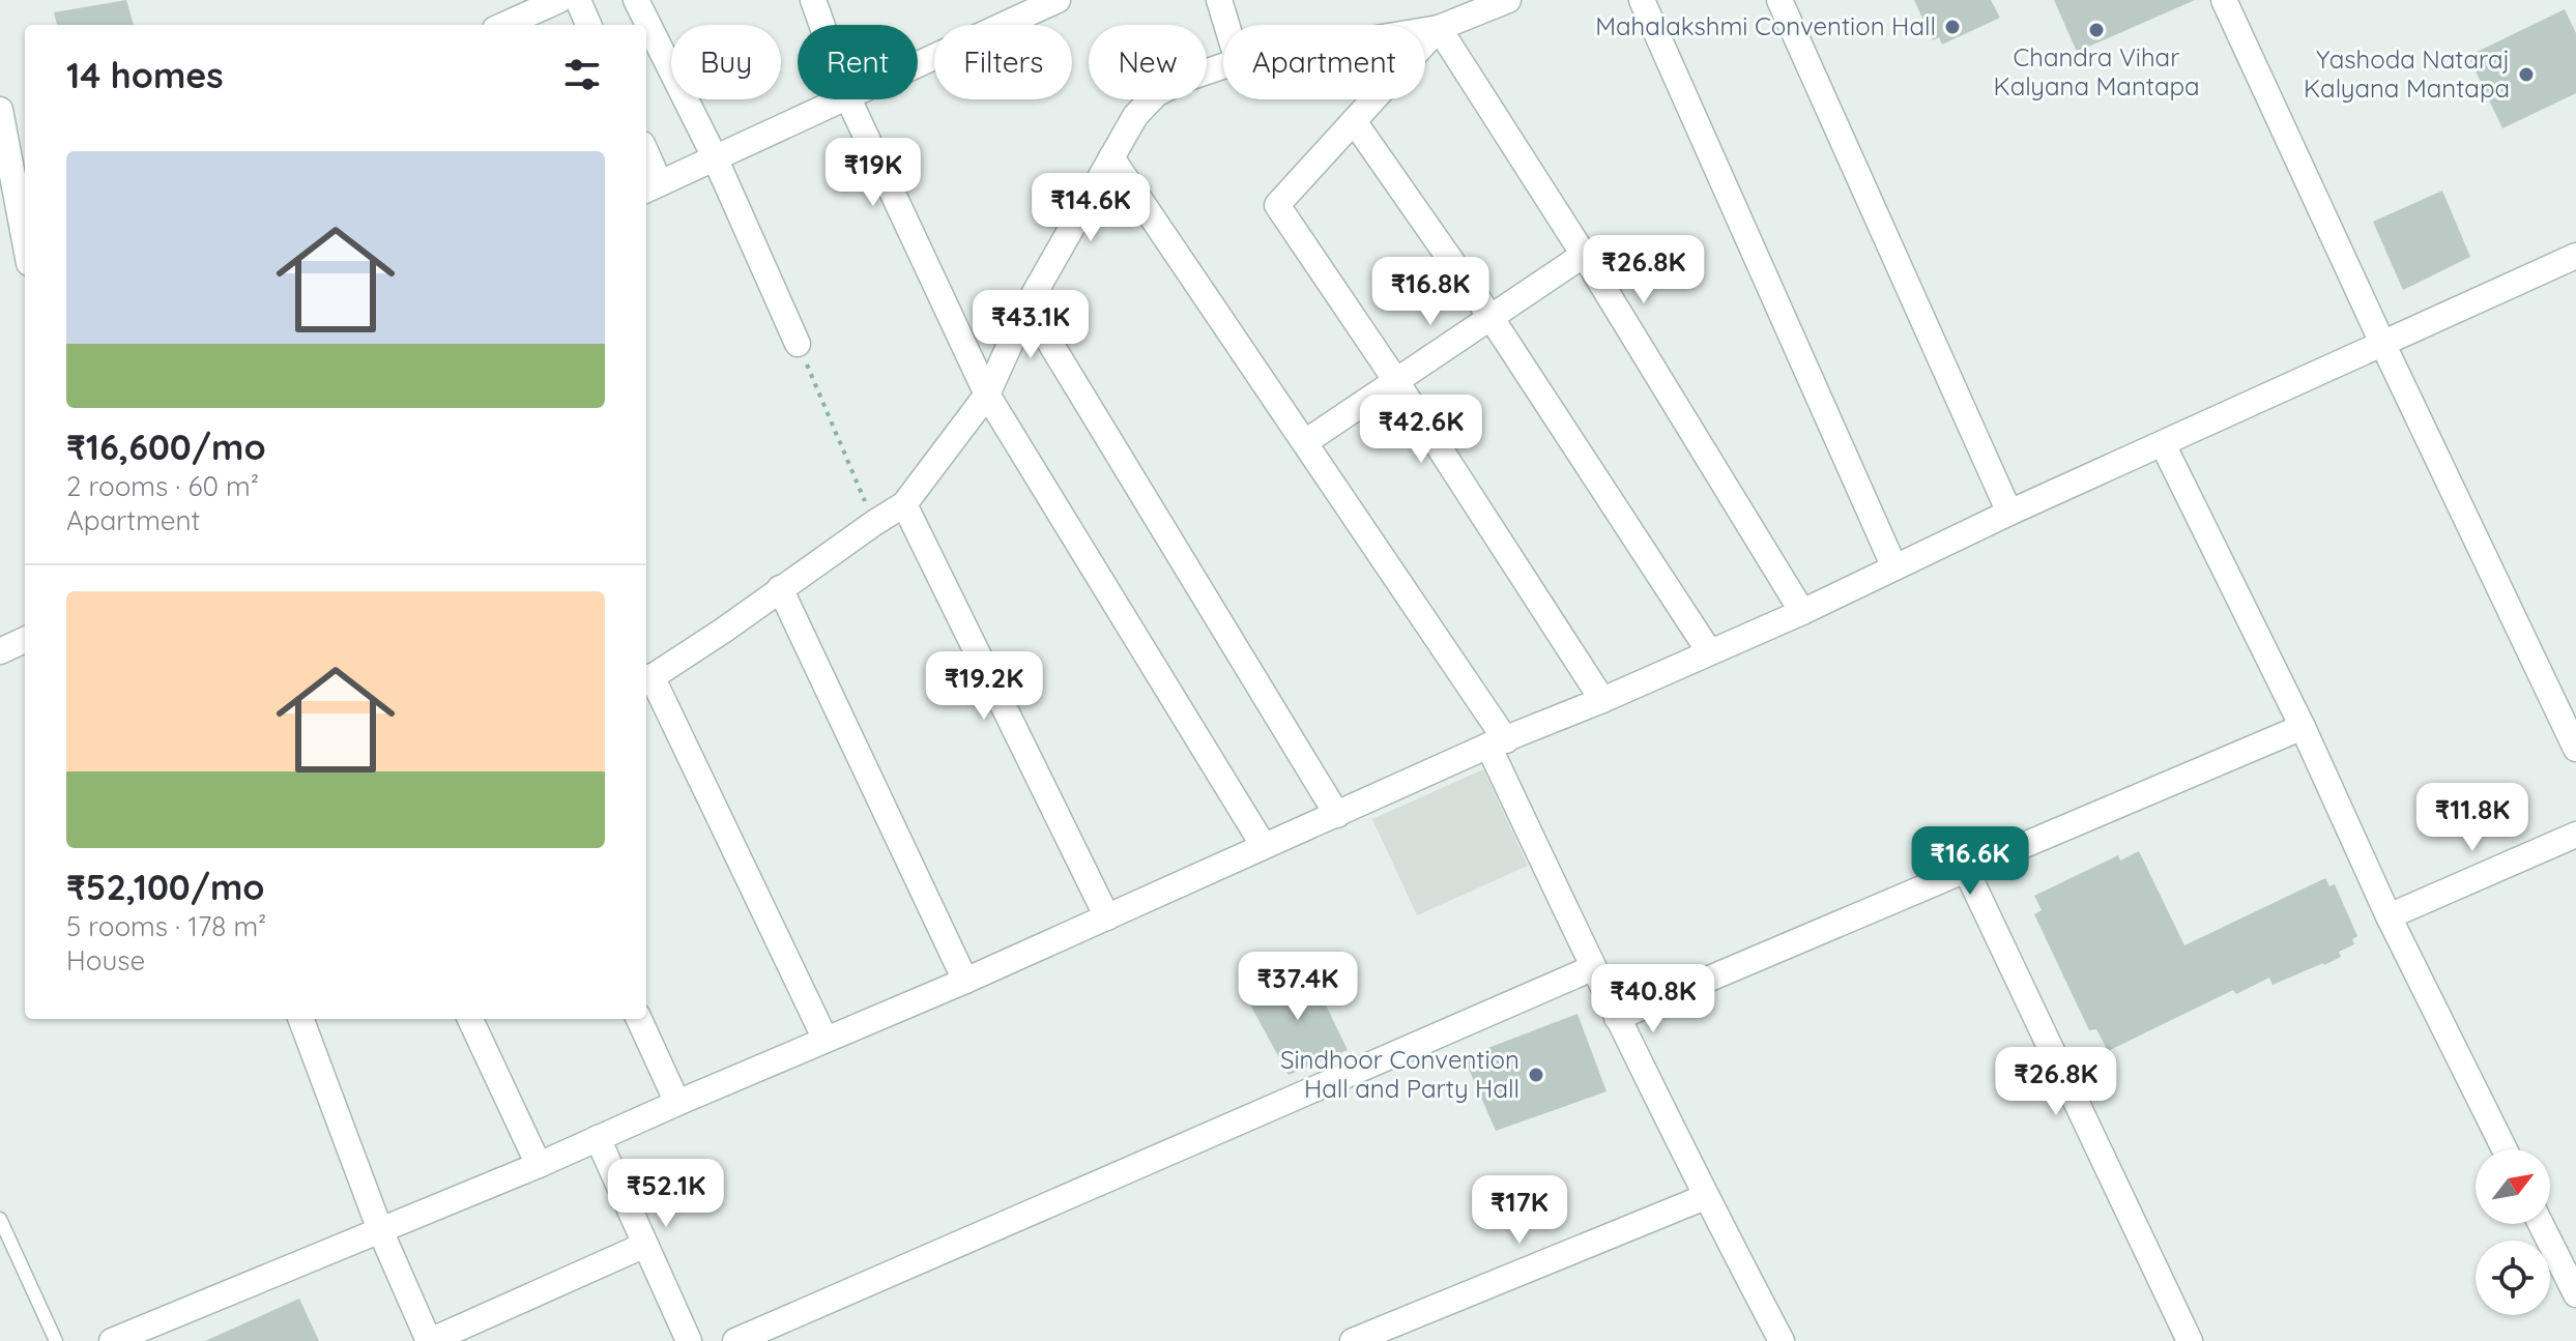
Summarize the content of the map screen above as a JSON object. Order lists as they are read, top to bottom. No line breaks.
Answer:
{"places":["Mahalakshmi Convention Hall","Chandra Vihar Kalyana Mantapa","Yashoda Nataraj Kalyana Mantapa","Sindhoor Convention Hall and Party Hall"],"north":"top right","page":{"chip":["Buy","Rent","Filters","New","Apartment"],"heading":"14 homes","list":[{"name":"₹16,600/mo","note":"2 rooms · 60 m² · Apartment"},{"name":"₹52,100/mo","note":"5 rooms · 178 m² · House"}],"price":["₹19K","₹14.6K","₹26.8K","₹16.8K","₹43.1K","₹42.6K","₹19.2K","₹11.8K","₹16.6K","₹37.4K","₹40.8K","₹26.8K","₹52.1K","₹17K"]}}
